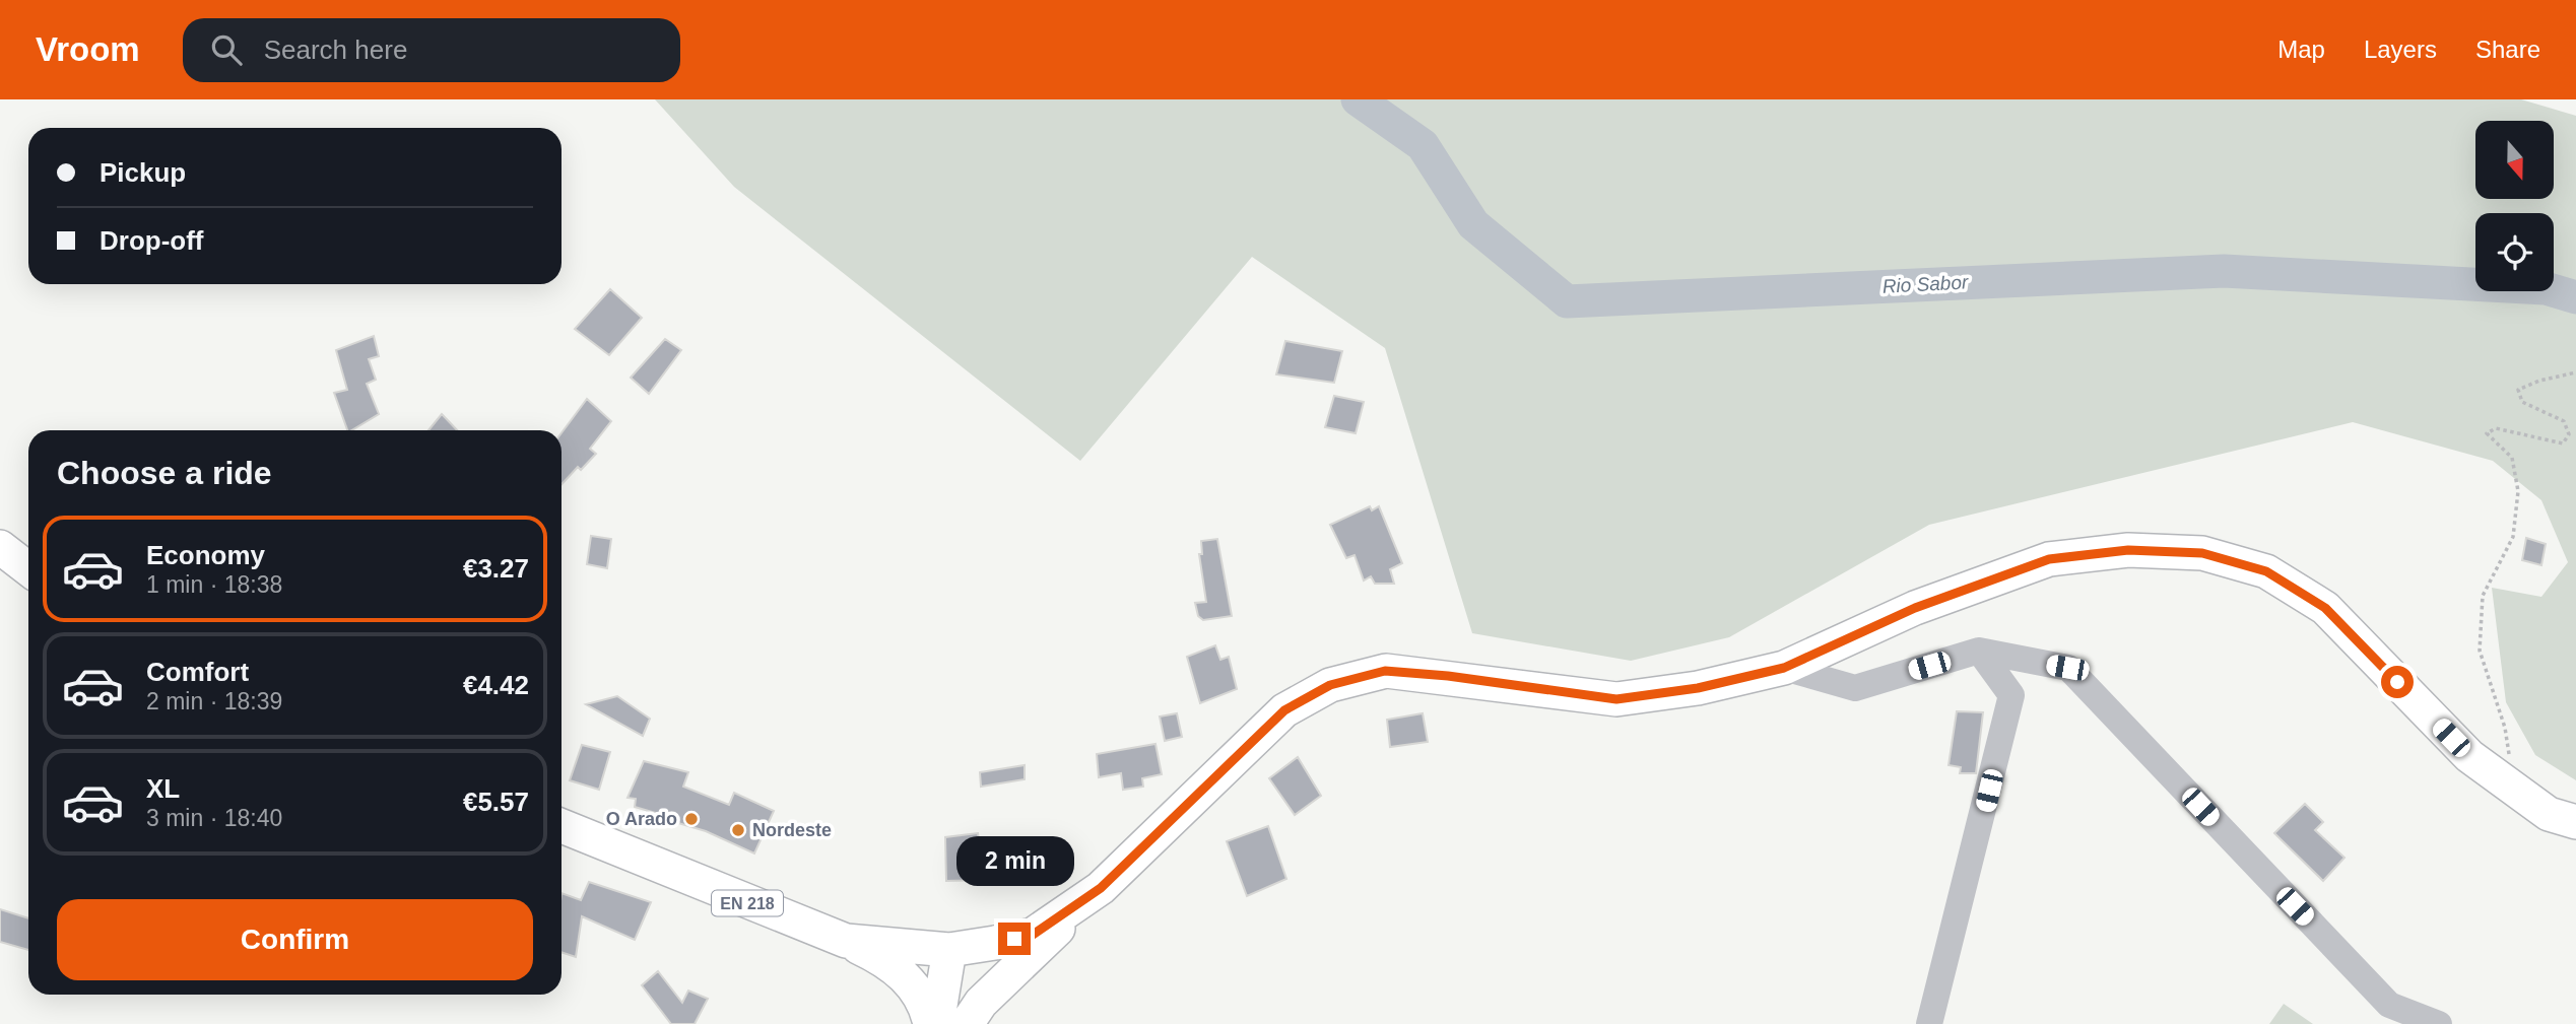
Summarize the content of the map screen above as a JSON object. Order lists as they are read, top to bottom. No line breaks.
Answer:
{"streets":{"main road":["EN 218"]},"water":["Rio Sabor"],"places":["O Arado","Nordeste"],"north":"bottom","page":{"header":"Vroom","search":"Search here","nav":["Map","Layers","Share"],"banner":["Pickup","Drop-off"],"heading":"Choose a ride","list":[{"name":"Economy","note":"1 min · 18:38","value":"€3.27"},{"name":"Comfort","note":"2 min · 18:39","value":"€4.42"},{"name":"XL","note":"3 min · 18:40","value":"€5.57"}],"bubble":"2 min","buttons":"Confirm"}}
